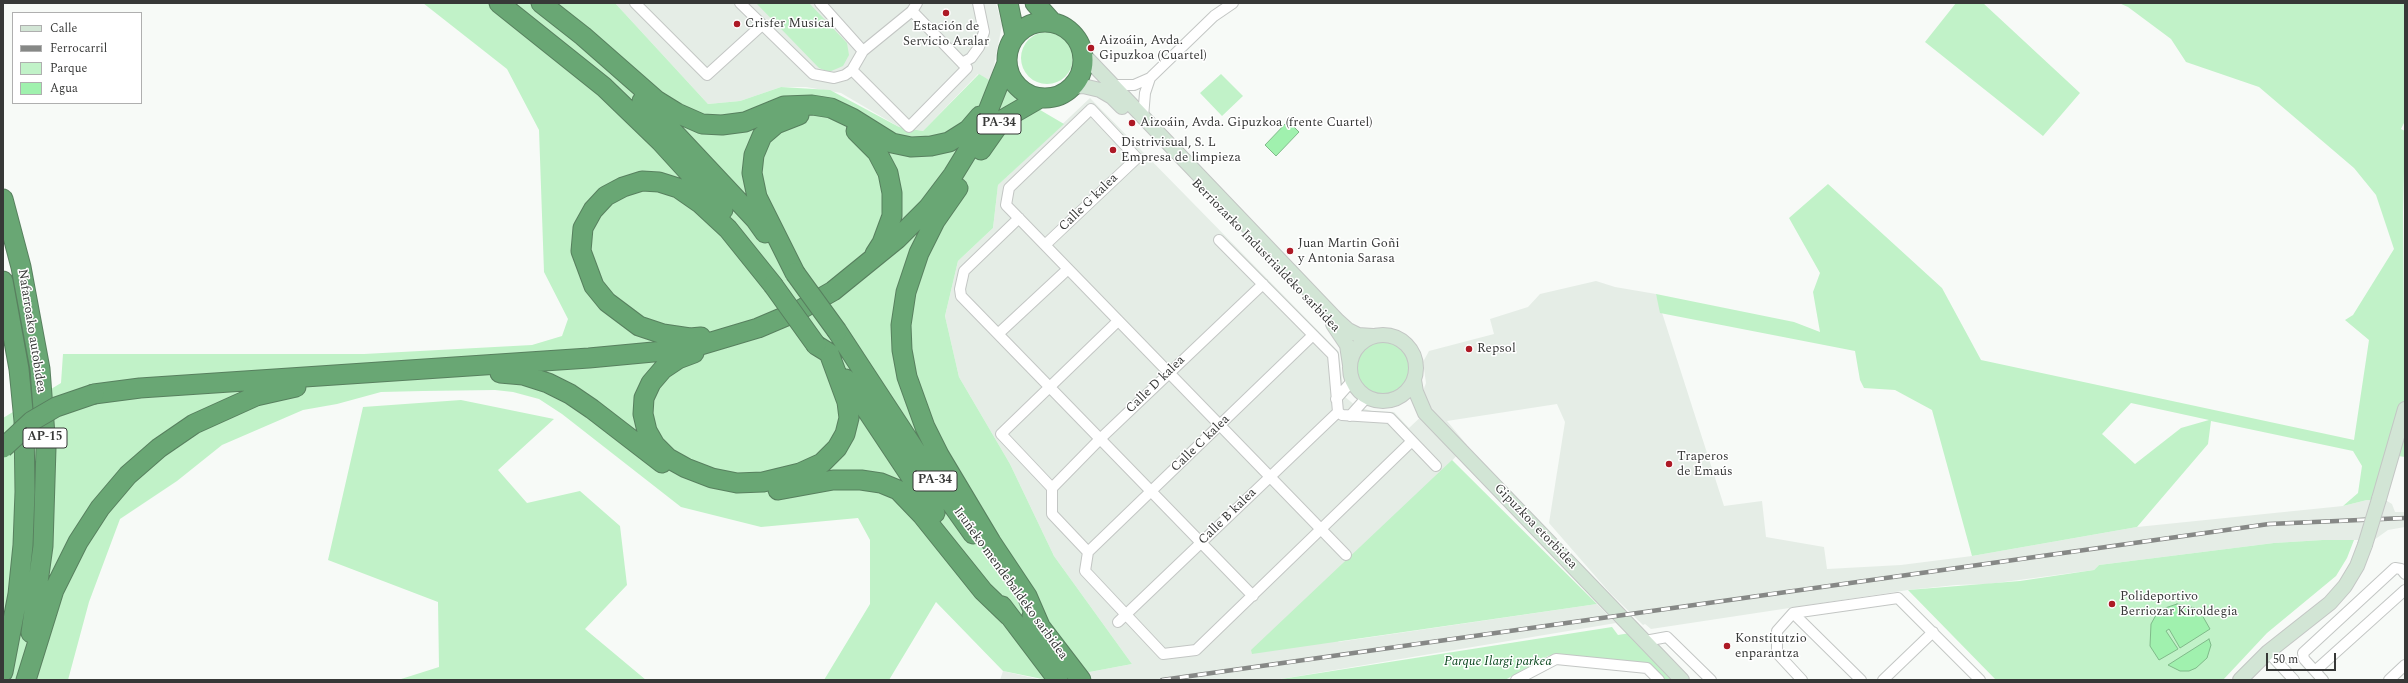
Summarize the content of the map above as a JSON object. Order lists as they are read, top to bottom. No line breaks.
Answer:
{"streets":{"highway":["PA-34","Nafarroako autobidea","AP-15","Iruñeko mendebaldeko sarbidea"],"main road":["Berriozarko Industrialdeko sarbidea","Gipuzkoa etorbidea"],"street":["Calle G kalea","Calle D kalea","Calle C kalea","Calle B kalea"]},"crossings":[["PA-34","Berriozarko Industrialdeko sarbidea"],["Berriozarko Industrialdeko sarbidea","Gipuzkoa etorbidea"]],"parks":["Parque Ilargi parkea"],"places":["Estación de Servicio Aralar","Crisfer Musical","Aizoáin, Avda. Gipuzkoa (Cuartel)","Aizoáin, Avda. Gipuzkoa (frente Cuartel)","Distrivisual, S. L Empresa de limpieza","Juan Martin Goñi y Antonia Sarasa","Repsol","Traperos de Emaús","Polideportivo Berriozar Kiroldegia","Konstitutzio enparantza"],"legend":["Calle","Ferrocarril","Parque","Agua"],"scale_bar":"50 m"}
